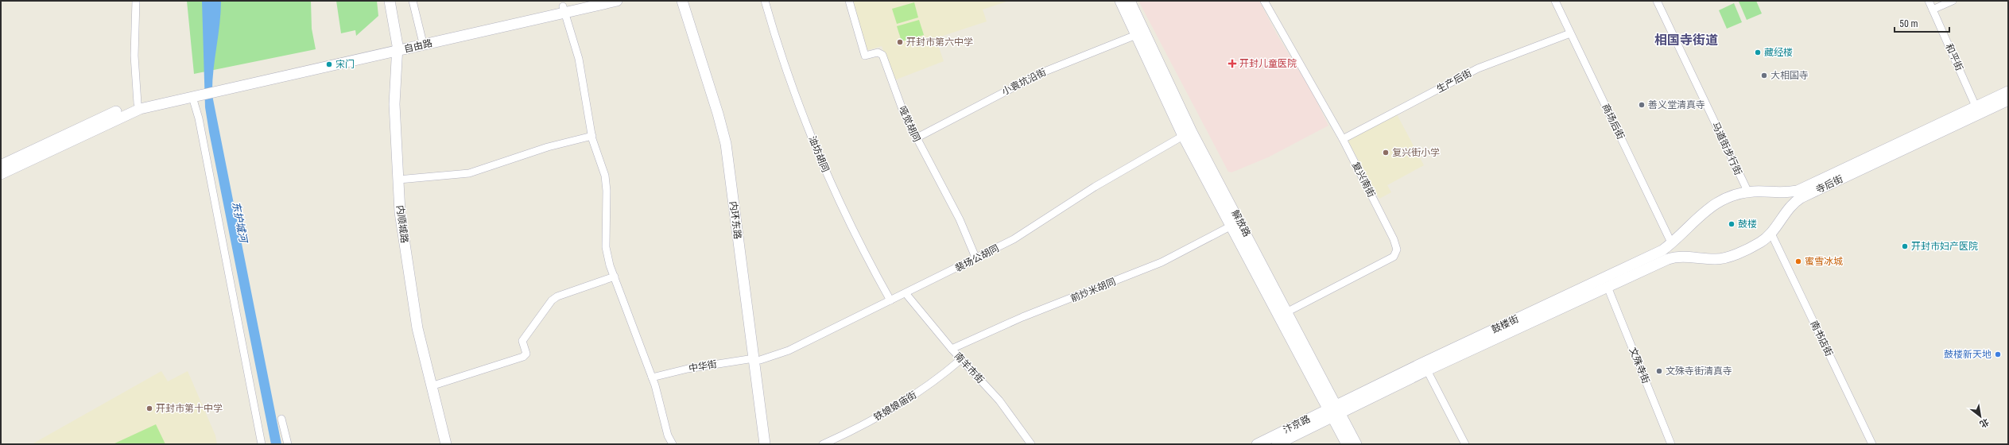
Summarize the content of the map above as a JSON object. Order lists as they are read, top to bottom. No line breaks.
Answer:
{"streets":{"street":["自由路","和平街","生产后街","小袁坑沿街","商场后街","哑觉胡同","马道街步行街","油坊胡同","复兴南街","寺后街","内环东路","解放路","内顺城路","裴场公胡同","前炒米胡同","鼓楼街","南书店街","文殊寺街","中华街","南羊市街","铁娘娘庙街","汴京路"]},"crossings":[["自由路","内顺城路"],["和平街","寺后街"],["生产后街","商场后街"],["生产后街","复兴南街"],["小袁坑沿街","哑觉胡同"],["小袁坑沿街","解放路"],["商场后街","寺后街"],["商场后街","鼓楼街"],["哑觉胡同","裴场公胡同"],["马道街步行街","寺后街"],["油坊胡同","裴场公胡同"],["复兴南街","解放路"],["寺后街","鼓楼街"],["寺后街","南书店街"],["内环东路","裴场公胡同"],["内环东路","中华街"],["解放路","裴场公胡同"],["解放路","前炒米胡同"],["解放路","鼓楼街"],["解放路","汴京路"],["裴场公胡同","中华街"],["裴场公胡同","南羊市街"],["前炒米胡同","南羊市街"],["鼓楼街","文殊寺街"],["鼓楼街","汴京路"],["南羊市街","铁娘娘庙街"]],"districts":["相国寺街道"],"water":["东护城河"],"places":{"other":["开封市第六中学","藏经楼","宋门","大相国寺","善义堂清真寺","复兴街小学","鼓楼","开封市妇产医院","蜜雪冰城","鼓楼新天地","文殊寺街清真寺","开封市第十中学"],"health":["开封儿童医院"]},"scale_bar":"50 m","north":"bottom right"}
